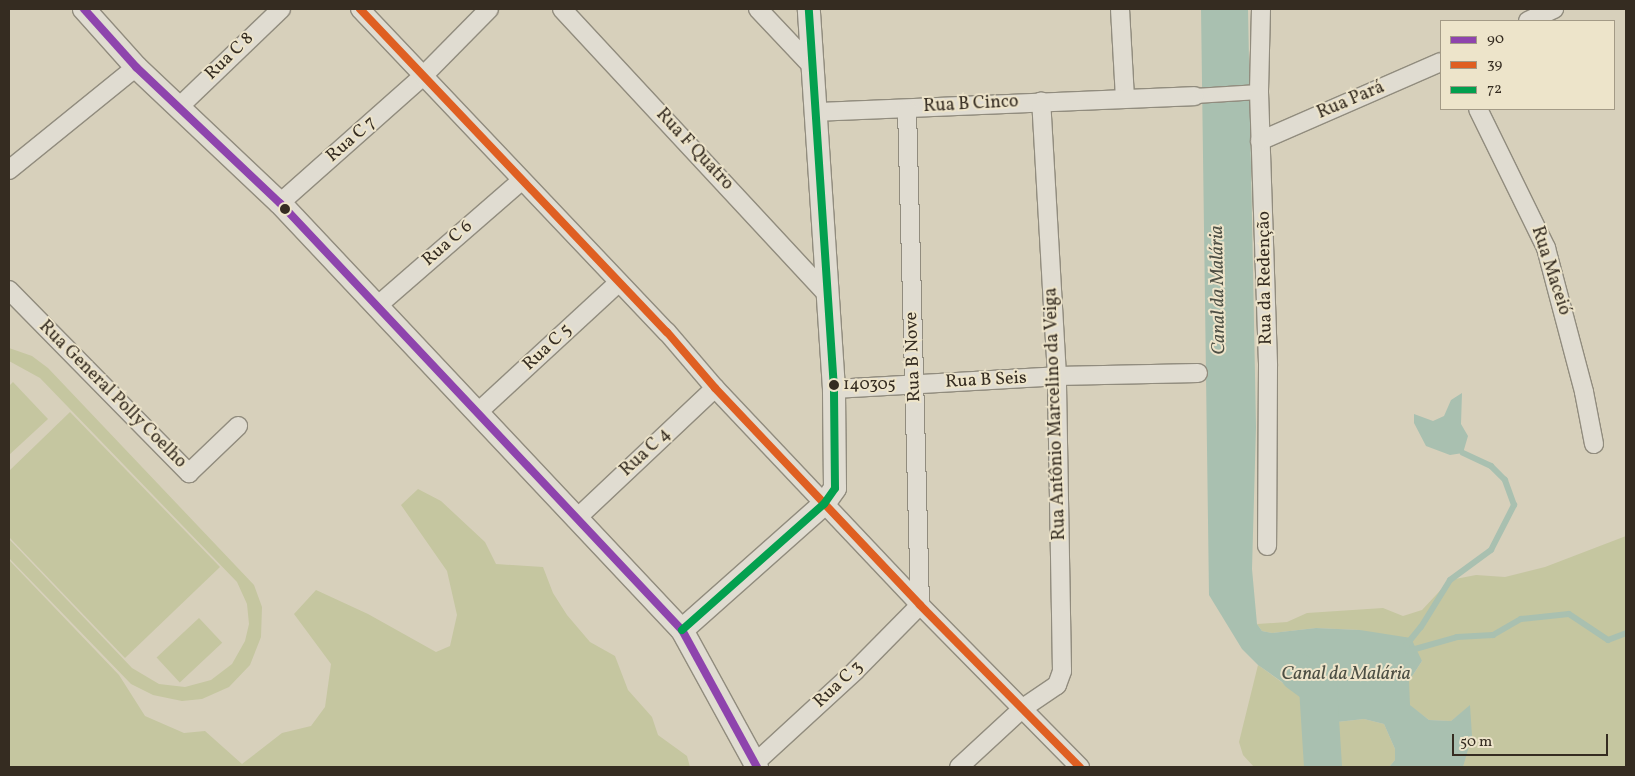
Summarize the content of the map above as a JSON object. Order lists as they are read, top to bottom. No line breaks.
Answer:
{"streets":{"street":["Rua C 8","Rua Pará","Rua B Cinco","Rua C 7","Rua F Quatro","Rua C 6","Rua Maceió","Rua da Redenção","Rua C 5","Rua B Nove","Rua B Seis","Rua General Polly Coelho","Rua Antônio Marcelino da Veiga","Rua C 4","Rua C 3"]},"crossings":[["Rua Pará","Rua da Redenção"],["Rua B Cinco","Rua B Nove"],["Rua B Cinco","Rua Antônio Marcelino da Veiga"],["Rua B Nove","Rua B Seis"],["Rua B Nove","Rua C 3"],["Rua B Seis","Rua Antônio Marcelino da Veiga"]],"water":["Canal da Malária"],"places":["140305"],"lines":["transit line 90","transit line 39","transit line 72"],"legend":["90","39","72"],"scale_bar":"50 m"}
